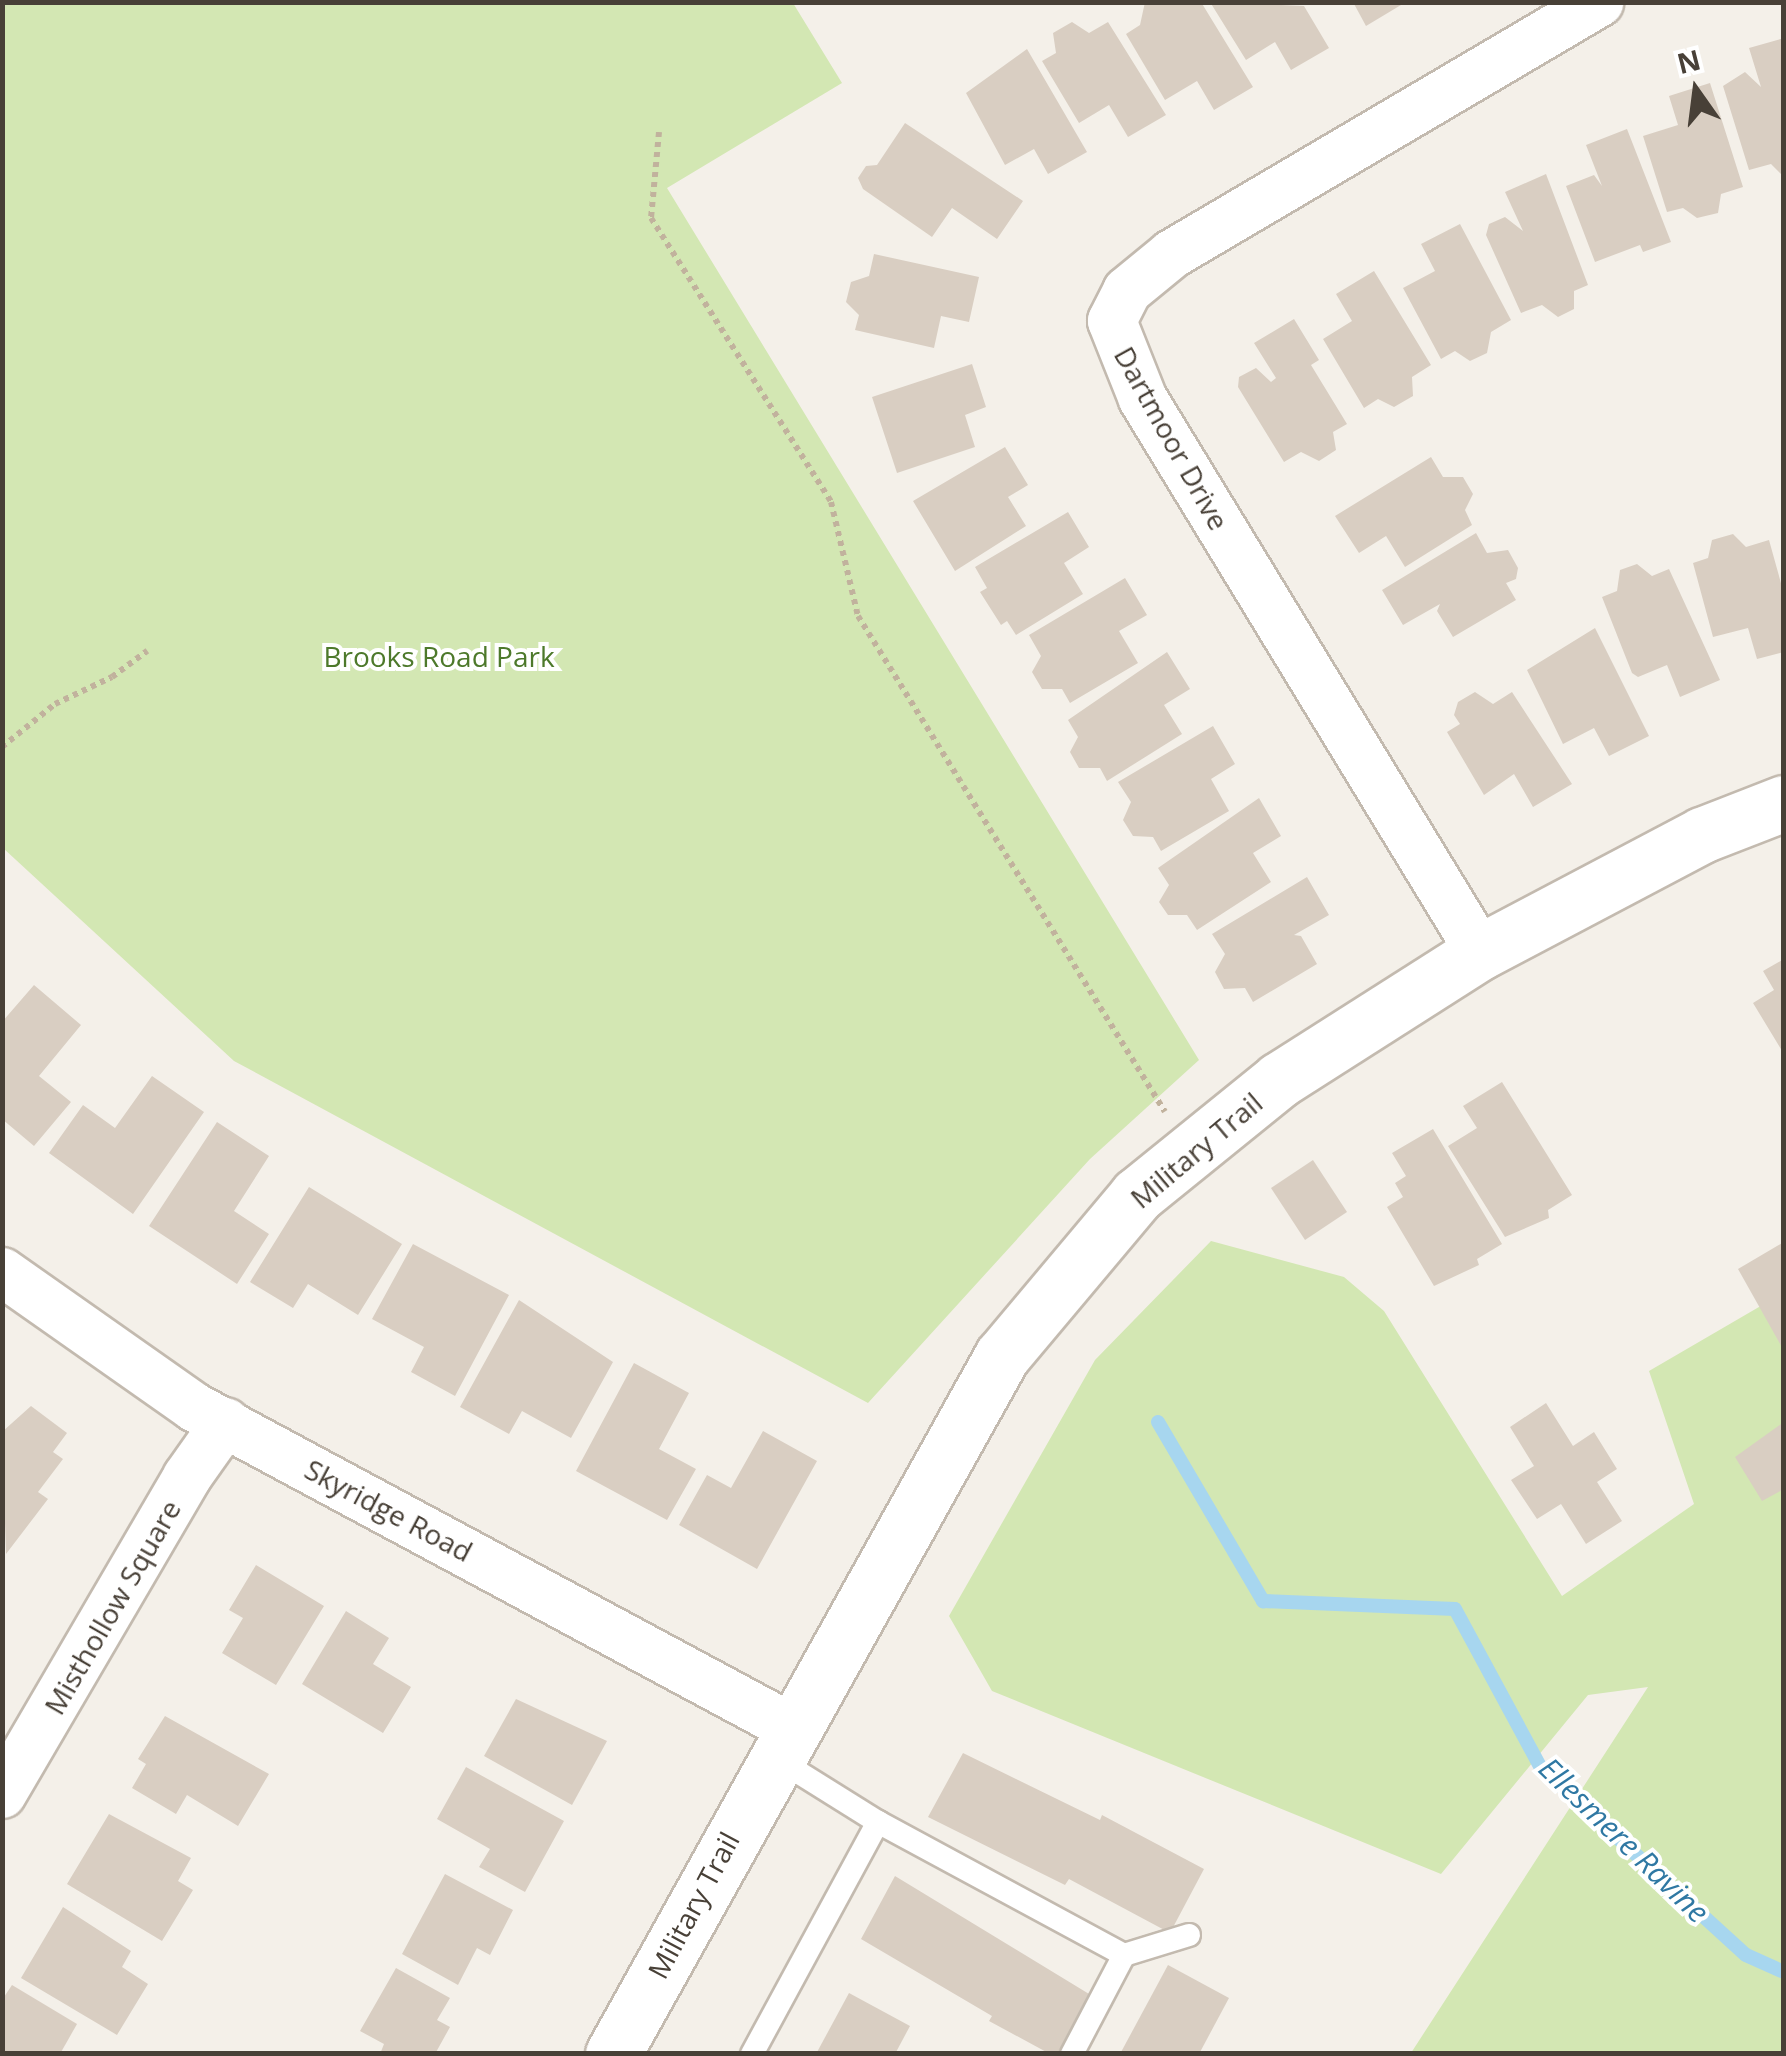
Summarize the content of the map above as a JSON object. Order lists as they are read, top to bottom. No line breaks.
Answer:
{"streets":{"street":["Dartmoor Drive","Military Trail","Skyridge Road","Misthollow Square"]},"crossings":[["Dartmoor Drive","Military Trail"],["Military Trail","Skyridge Road"],["Skyridge Road","Misthollow Square"]],"water":["Ellesmere Ravine"],"parks":["Brooks Road Park"],"north":"top"}
